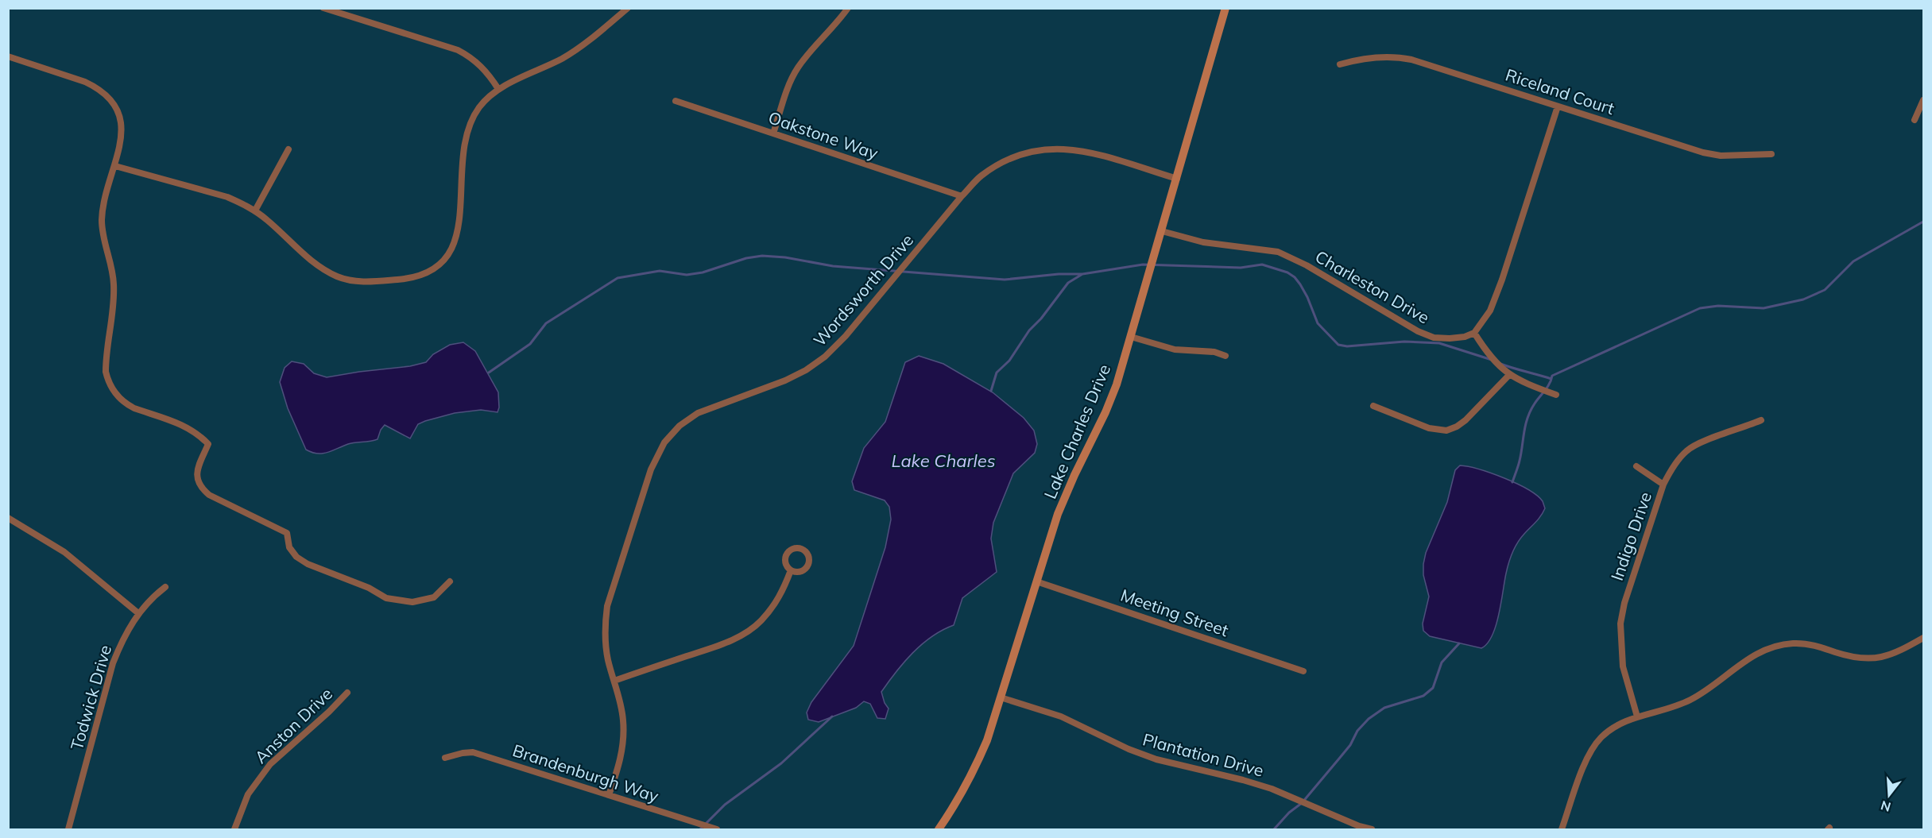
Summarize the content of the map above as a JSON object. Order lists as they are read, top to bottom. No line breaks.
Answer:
{"streets":{"street":["Riceland Court","Oakstone Way","Charleston Drive","Wordsworth Drive","Lake Charles Drive","Indigo Drive","Meeting Street","Todwick Drive","Anston Drive","Plantation Drive","Brandenburgh Way"]},"crossings":[["Oakstone Way","Wordsworth Drive"],["Charleston Drive","Lake Charles Drive"],["Wordsworth Drive","Lake Charles Drive"],["Wordsworth Drive","Brandenburgh Way"],["Lake Charles Drive","Meeting Street"],["Lake Charles Drive","Plantation Drive"]],"water":["Lake Charles"],"north":"bottom"}
